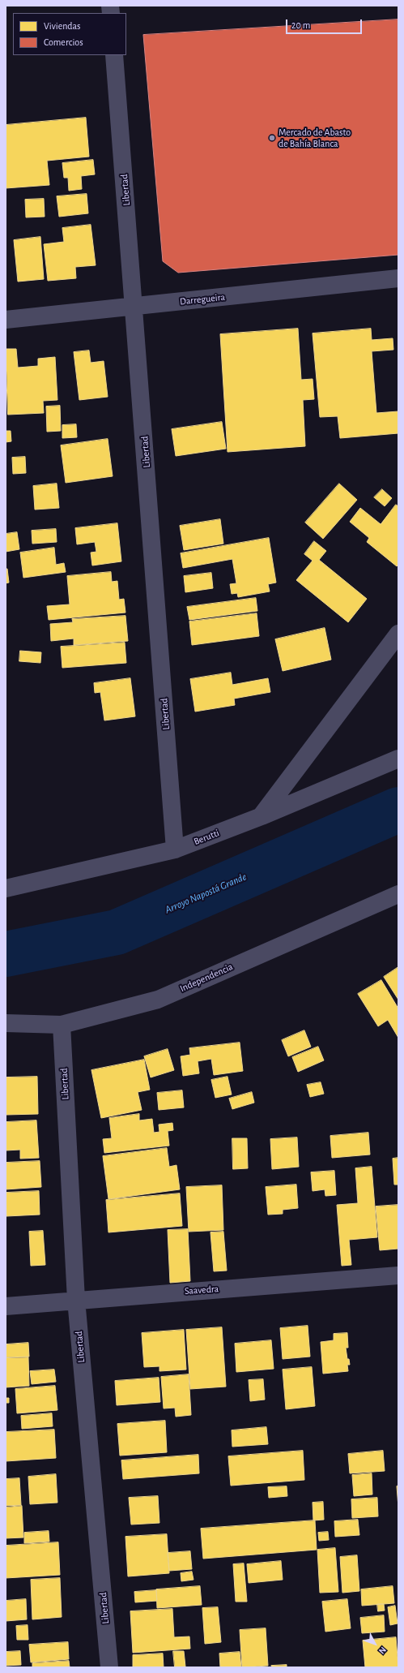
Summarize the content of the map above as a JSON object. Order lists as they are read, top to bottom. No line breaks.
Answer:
{"streets":{"street":["Libertad","Darregueira","Berutti","Independencia","Saavedra"]},"crossings":[["Libertad","Darregueira"],["Libertad","Berutti"],["Libertad","Independencia"],["Libertad","Saavedra"]],"water":["Arroyo Napostá Grande"],"places":["Mercado de Abasto de Bahía Blanca"],"legend":["Viviendas","Comercios"],"scale_bar":"20 m","north":"bottom right"}
